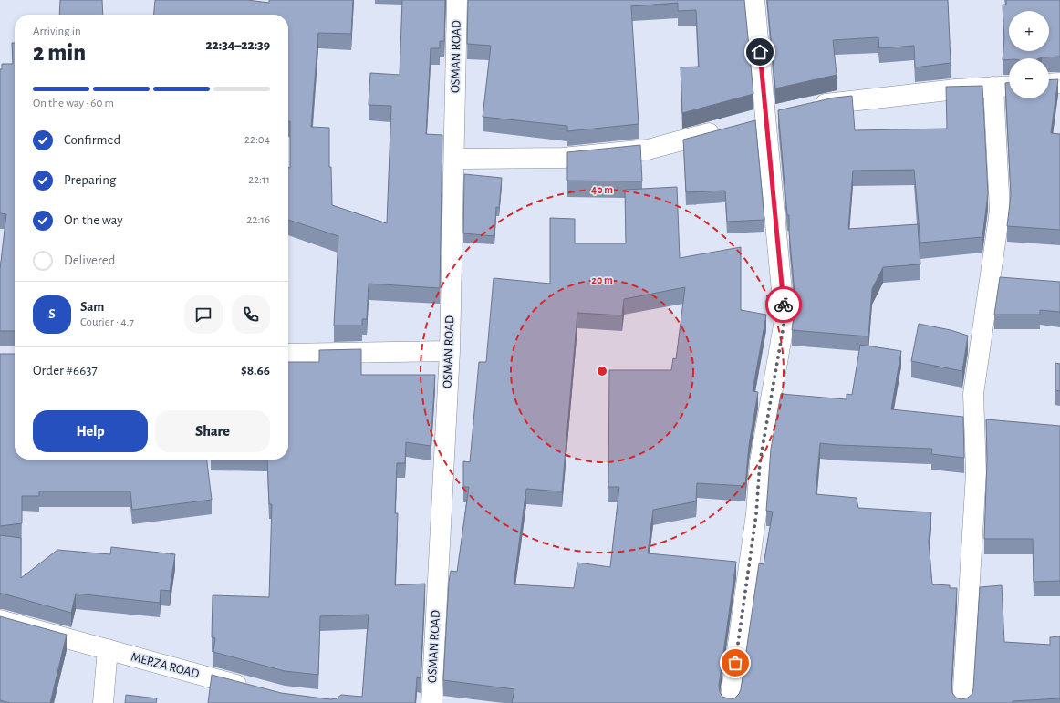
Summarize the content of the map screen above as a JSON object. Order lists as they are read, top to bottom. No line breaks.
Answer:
{"streets":{"street":["OSMAN ROAD","MERZA ROAD"]},"page":{"map_buttons":["+","−"],"heading":["2 min","Arriving in","22:34–22:39"],"panel":["Sam","Courier · 4.7","Order #6637","$8.66"],"bar":"On the way · 60 m","list":[["Confirmed","22:04"],["Preparing","22:11"],["On the way","22:16"],"Delivered"],"round":"S","buttons":["Help","Share"]},"rings":["40 m","20 m"]}
